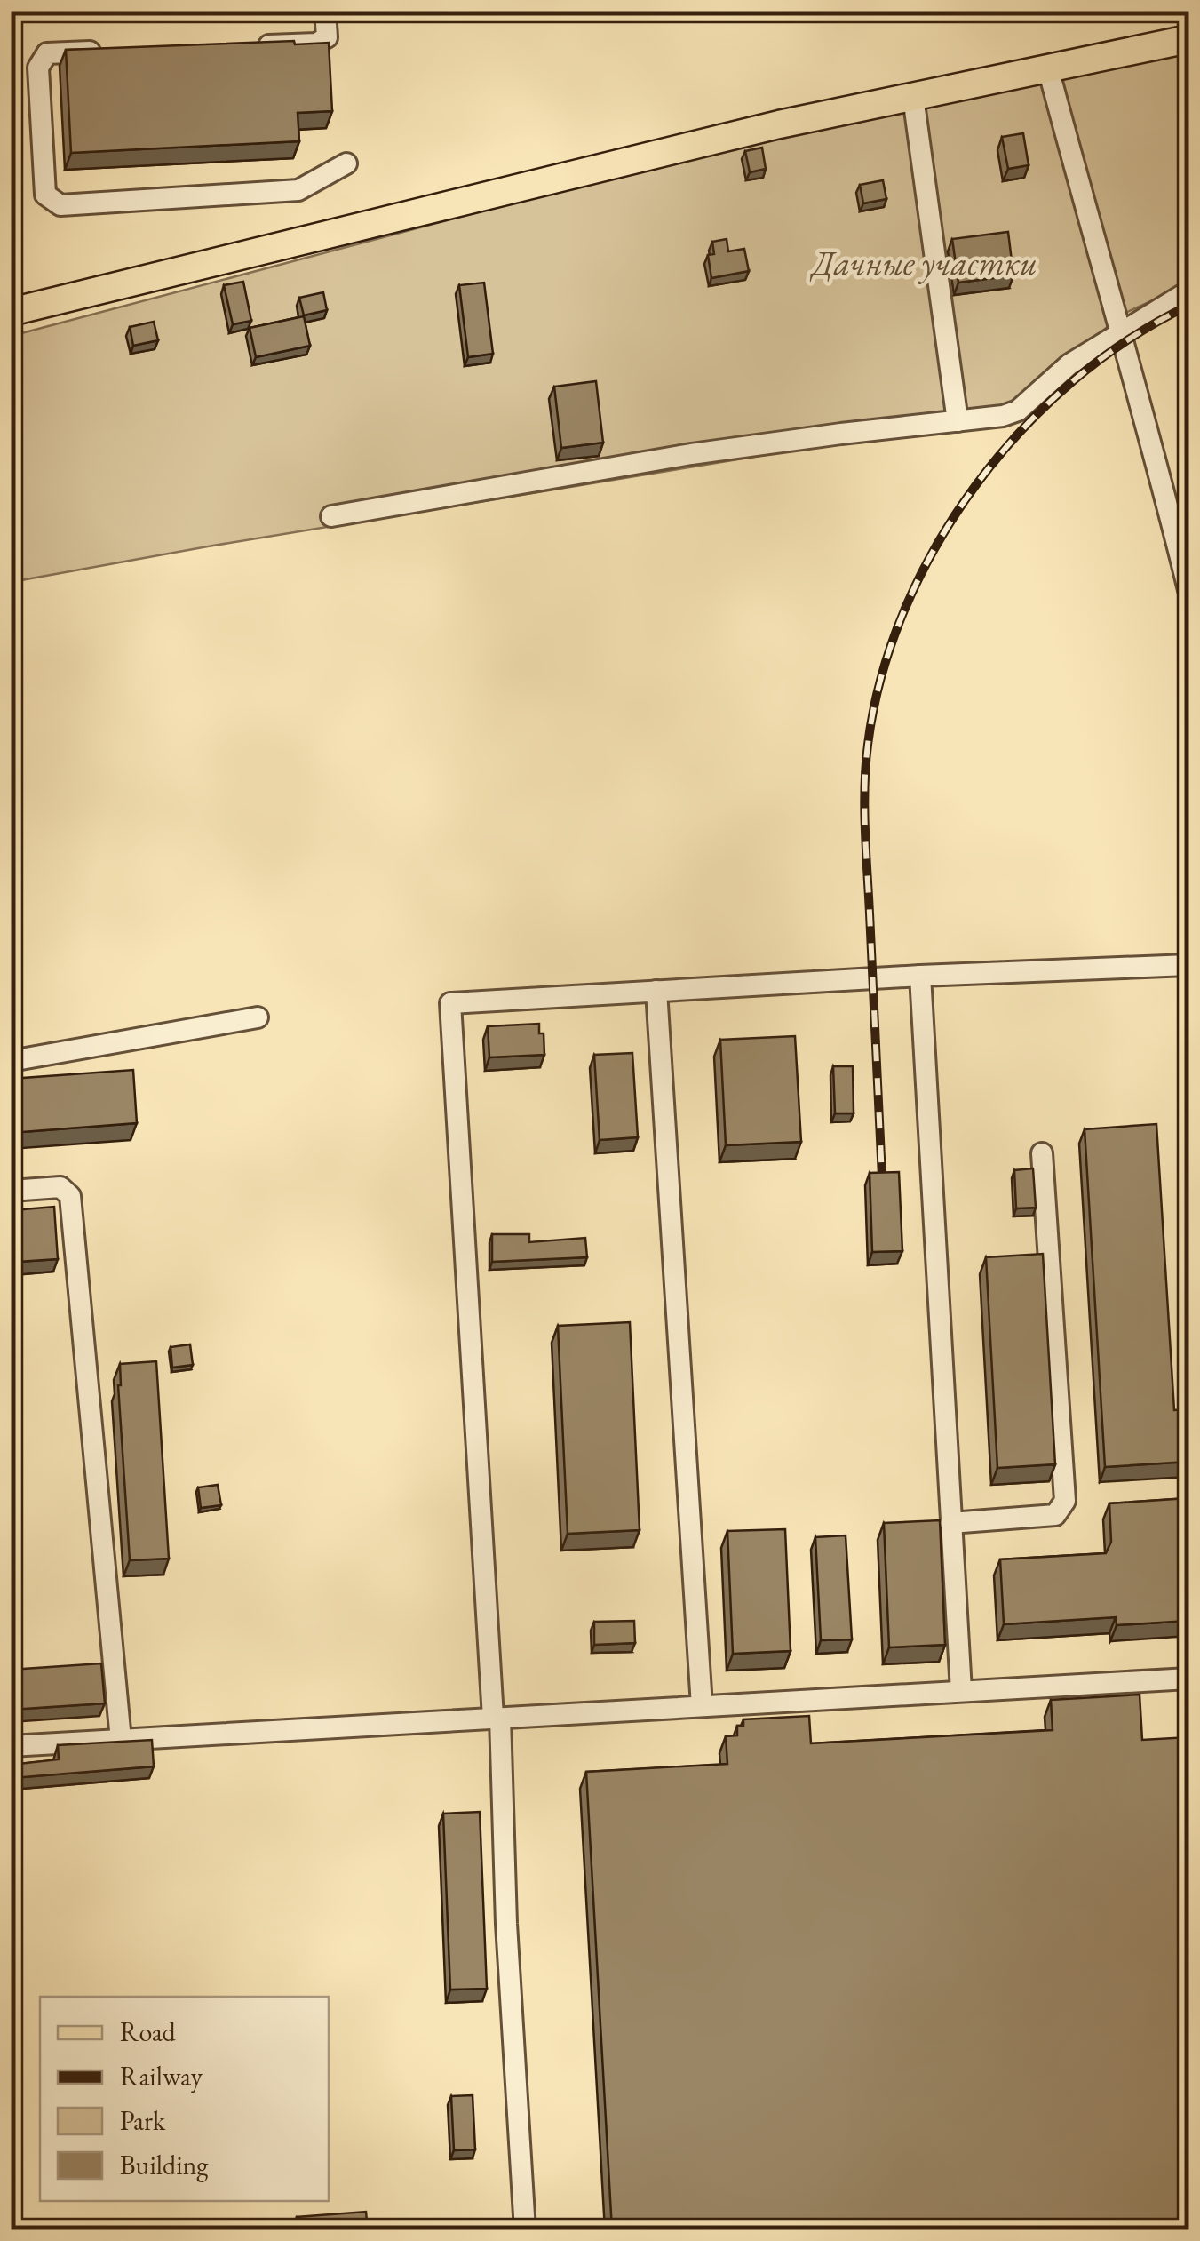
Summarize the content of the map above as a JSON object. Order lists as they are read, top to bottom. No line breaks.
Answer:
{"parks":["Дачные участки"],"legend":["Road","Railway","Park","Building"]}
